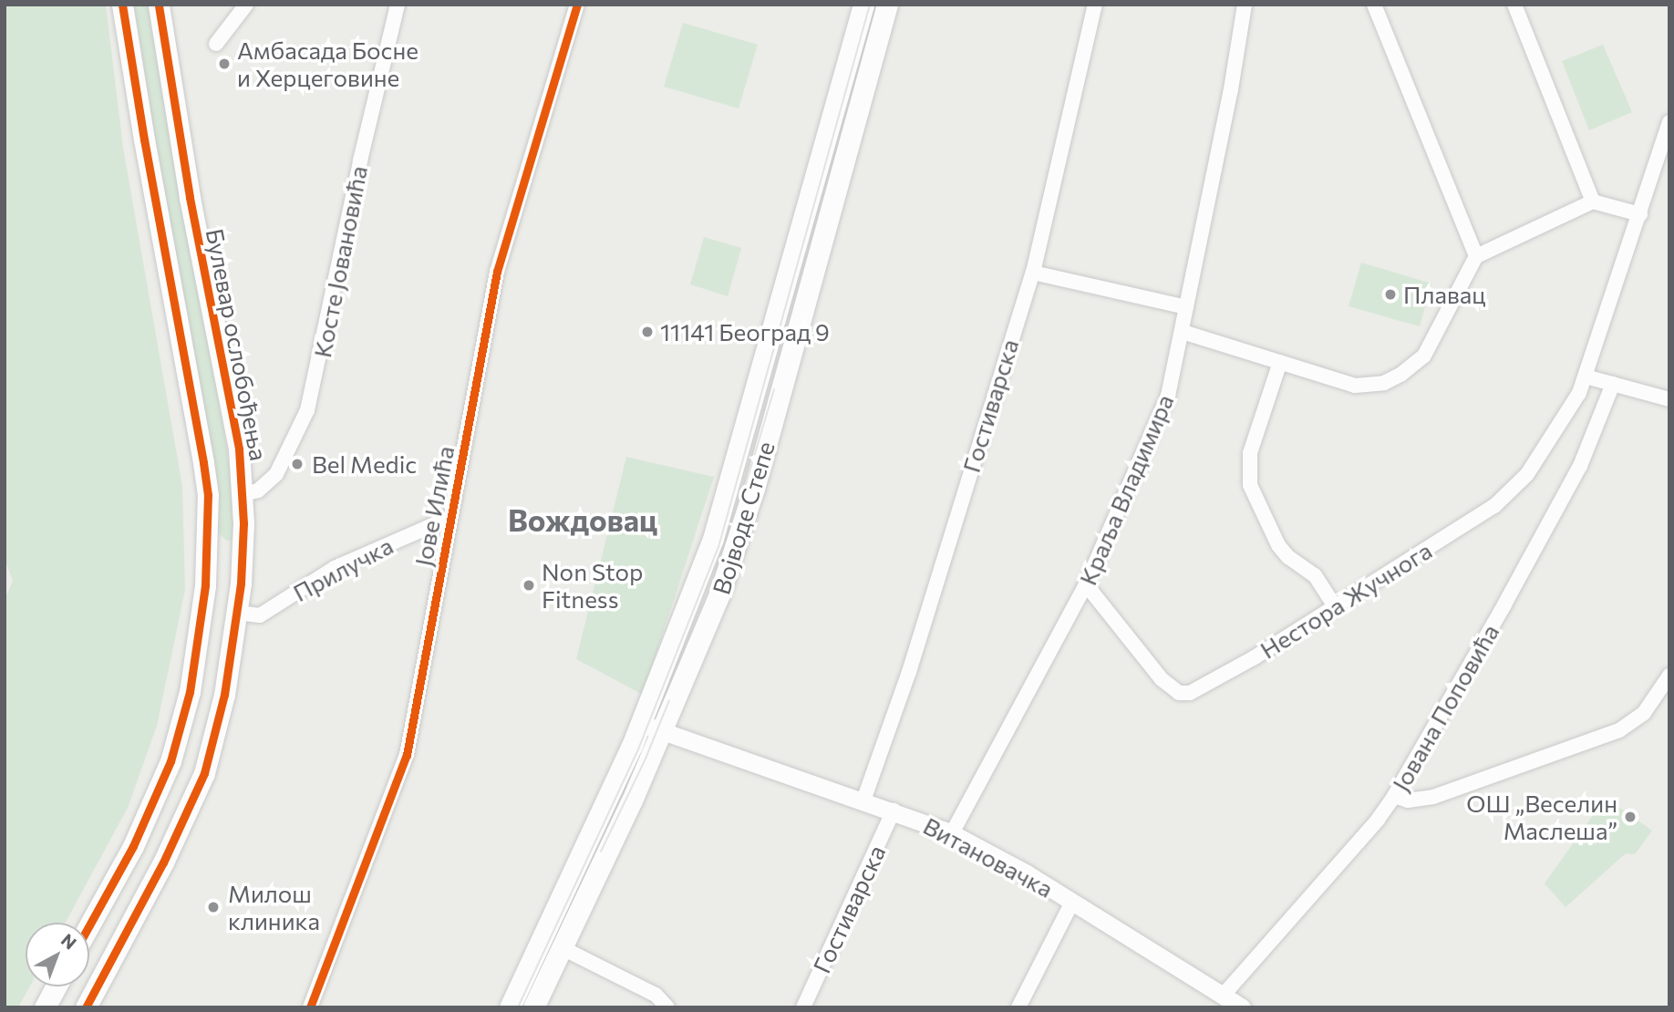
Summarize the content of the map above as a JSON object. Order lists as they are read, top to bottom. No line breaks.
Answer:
{"streets":{"main road":["Булевар ослобођења","Војводе Степе"],"street":["Косте Јовановића","Гостиварска","Краља Владимира","Јове Илића","Прилучка","Нестора Жучнога","Јована Поповића","Витановачка"]},"crossings":[["Косте Јовановића","Булевар ослобођења"],["Булевар ослобођења","Прилучка"],["Гостиварска","Витановачка"],["Краља Владимира","Нестора Жучнога"],["Краља Владимира","Витановачка"],["Јове Илића","Прилучка"],["Војводе Степе","Витановачка"],["Јована Поповића","Витановачка"]],"districts":["Вождовац"],"places":["Амбасада Босне и Херцеговине","Плавац","11141 Београд 9","Bel Medic","Non Stop Fitness","ОШ „Веселин Маслеша”","Милош клиника"],"north":"top right"}
